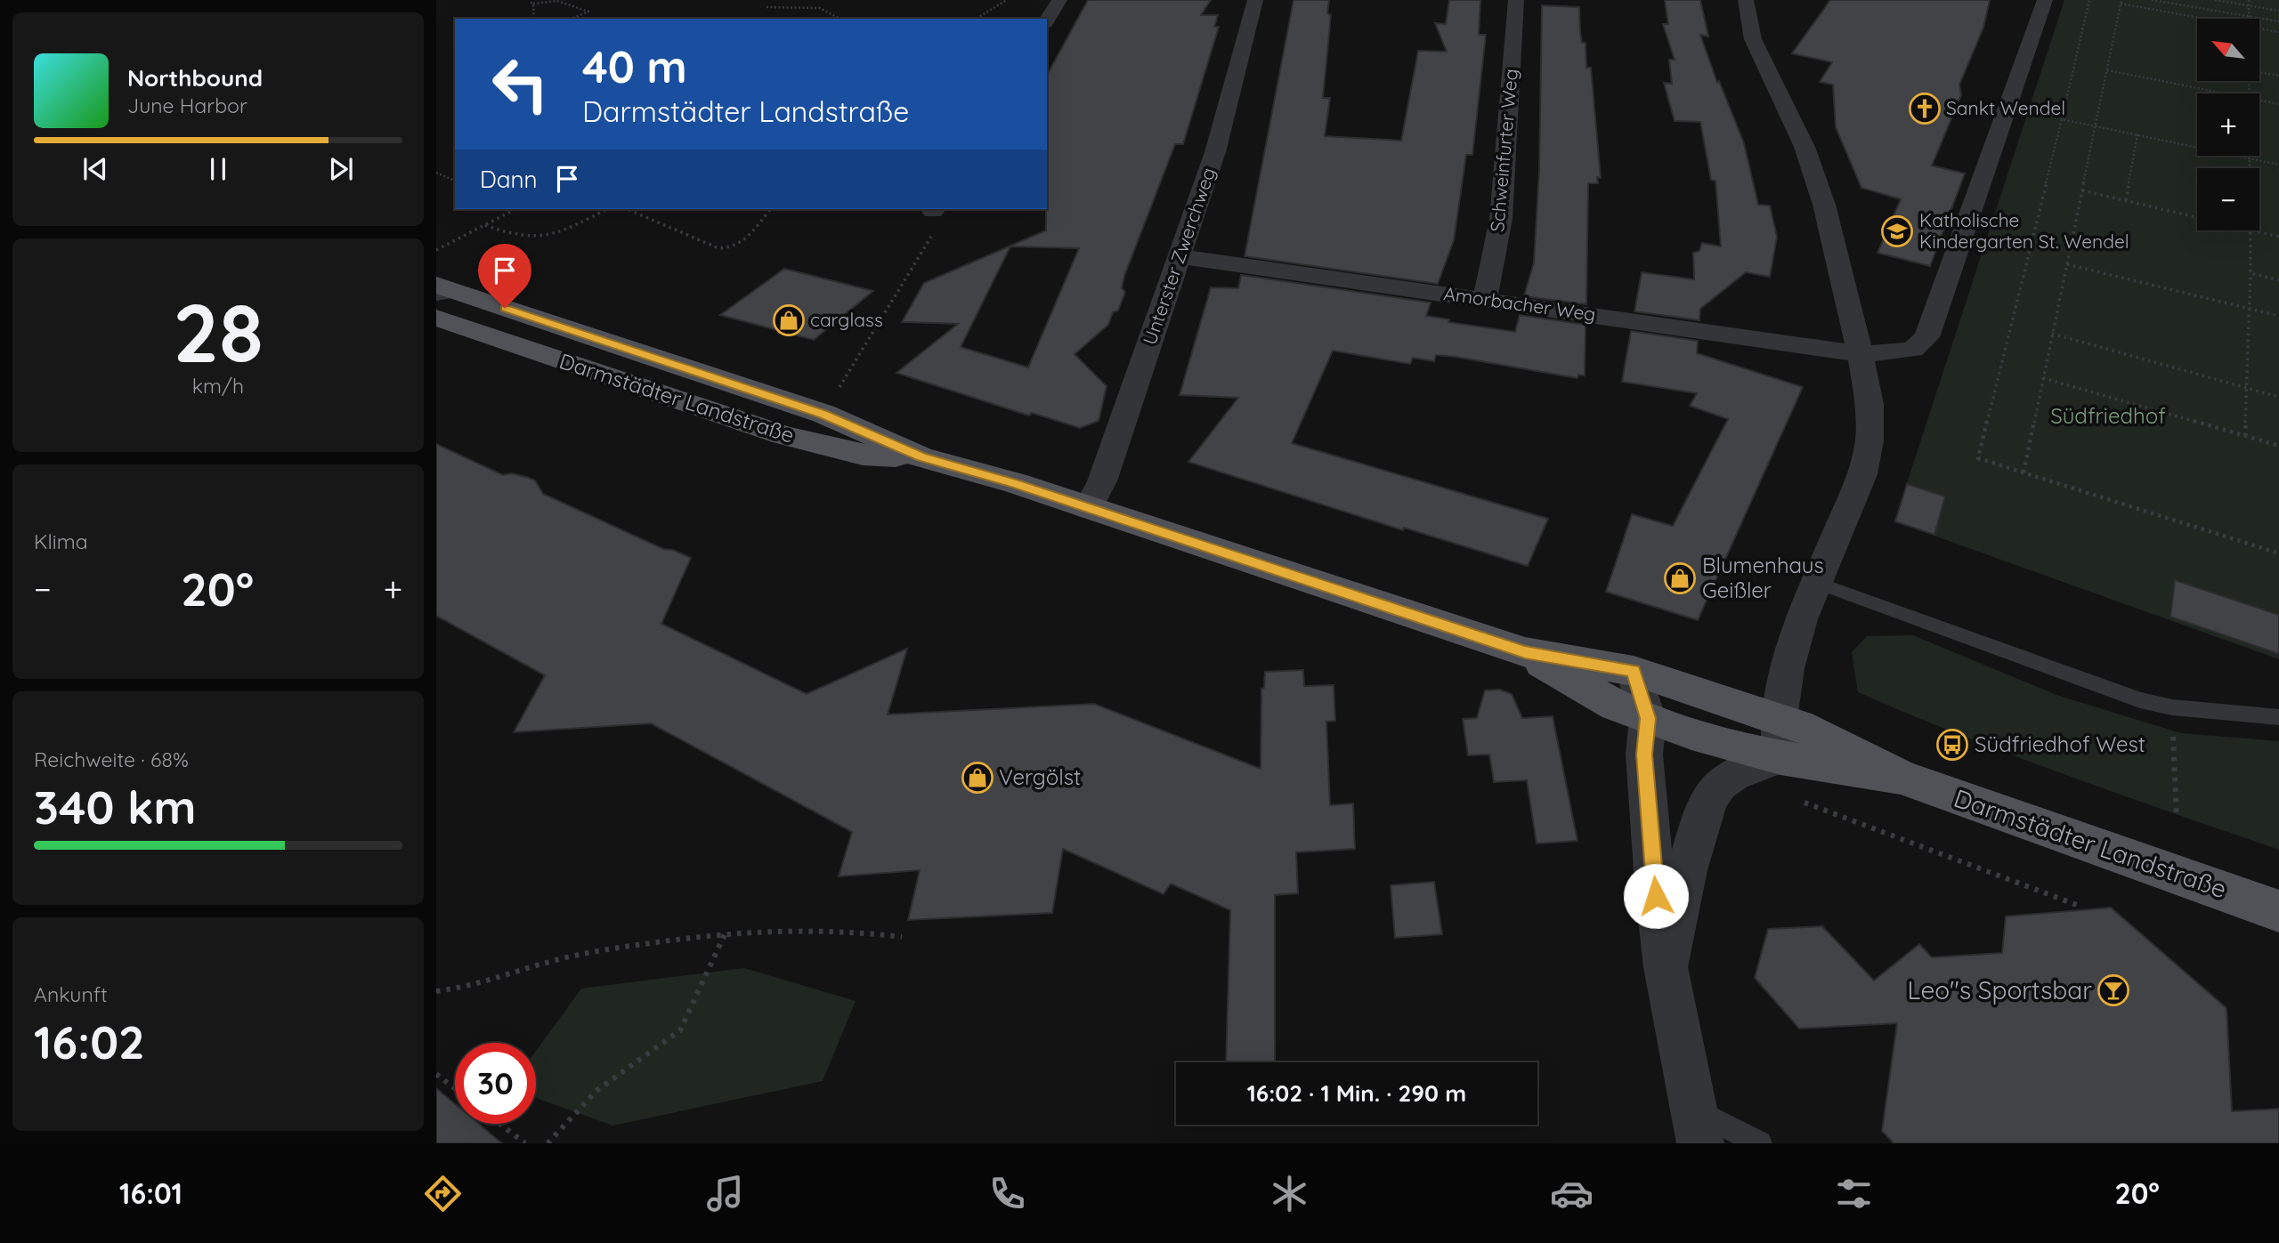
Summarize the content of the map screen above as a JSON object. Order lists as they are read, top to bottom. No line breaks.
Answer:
{"streets":{"main road":["Darmstädter Landstraße"],"street":["Schweinfurter Weg","Unterster Zwerchweg","Amorbacher Weg"]},"crossings":[["Schweinfurter Weg","Amorbacher Weg"],["Unterster Zwerchweg","Amorbacher Weg"],["Unterster Zwerchweg","Darmstädter Landstraße"]],"parks":["Südfriedhof"],"places":{"church":["Sankt Wendel"],"school or university":["Katholische Kindergarten St. Wendel"],"shop":["carglass","Blumenhaus Geißler","Vergölst"],"bus stop":["Südfriedhof West"],"bar":["Leo''s Sportsbar"]},"north":"top left","page":{"map_buttons":["+","−"],"turn":["40 m","Darmstädter Landstraße"],"song":["Northbound","June Harbor"],"then":"Dann","tile":[["28","km/h"],"Klima",["Reichweite · 68%","340 km"],["Ankunft","16:02"]],"heat":["−","20°","+"],"limit":"30","trip":"16:02 · 1 Min. · 290 m","tabs":["16:01","20°"]}}
